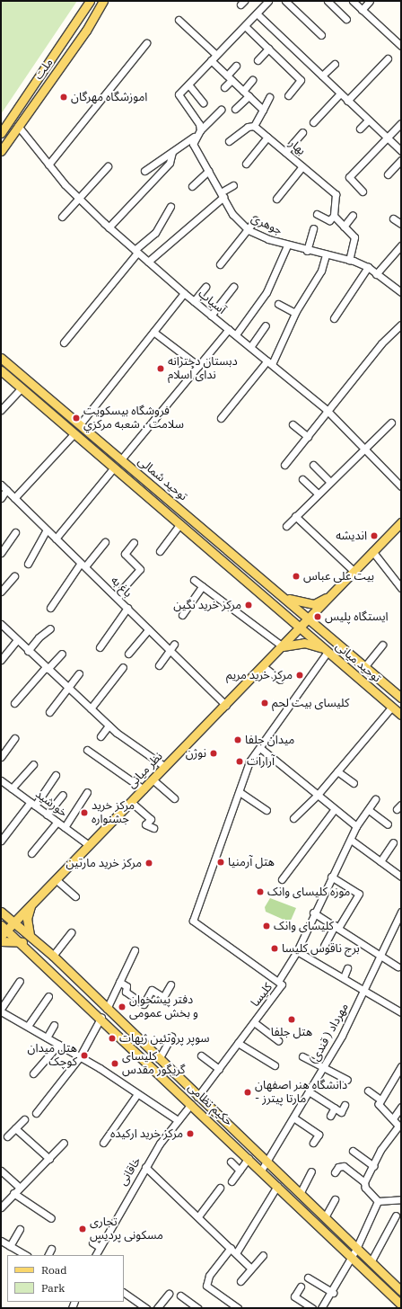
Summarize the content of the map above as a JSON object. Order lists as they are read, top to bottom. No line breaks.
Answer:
{"streets":{"main road":["ملت","توحید شمالی","توحید میانی","نظر میانی","حکیم نظامی"],"street":["بهار","جوهری","آسیاب","باغ به","خورشید","کلیسا","مهرداد ( قندی)","خاقانی"]},"crossings":[["ملت","آسیاب"],["توحید شمالی","توحید میانی"],["توحید شمالی","نظر میانی"],["باغ به","نظر میانی"],["توحید میانی","نظر میانی"],["نظر میانی","خورشید"],["نظر میانی","حکیم نظامی"],["کلیسا","حکیم نظامی"],["مهرداد ( قندی)","حکیم نظامی"],["حکیم نظامی","خاقانی"]],"places":["اموزشگاه مهرگان","دبستان دخترانه ندای اسلام","فروشگاه بيسكويت سلامت ، شعبه مركزي","اندیشه","بیت علی عباس","مرکز خرید نگین","ایستگاه پلیس","مرکز خرید مریم","کلیسای بیت لحم","میدان جلفا","نوژن","آرارات","مرکز خرید جشنواره","هتل آرمنیا","مرکز خرید مارتین","موزه کلیسای وانک","کلیسای وانک","برج ناقوس کلیسا","دفتر پیشخوان و بخش عمومی","هتل جلفا","سوپر پروتئین ژیهات","هتل میدان کوچک","کلیسای گریگور مقدس","دانشگاه هنر اصفهان - مارتا پیترز","مرکز خرید ارکیده","تجاری مسکونی پردیس"],"legend":["Road","Park"]}
